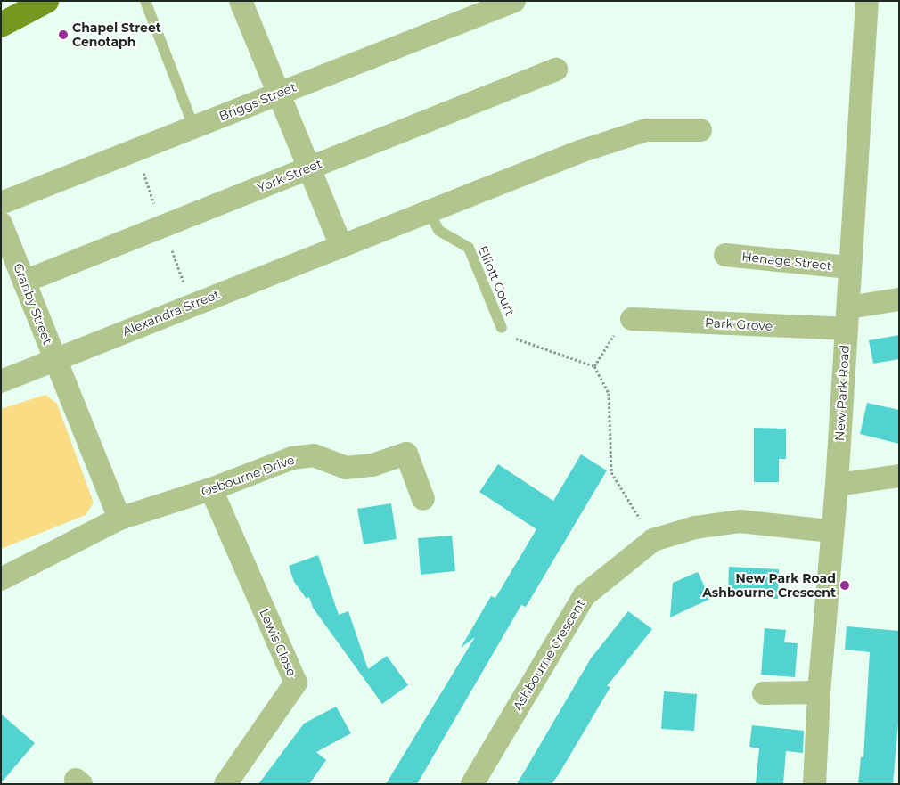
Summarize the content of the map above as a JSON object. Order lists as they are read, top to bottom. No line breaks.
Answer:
{"streets":{"street":["Briggs Street","York Street","Henage Street","Granby Street","Alexandra Street","Park Grove","New Park Road","Osbourne Drive","Lewis Close","Ashbourne Crescent"],"lane":["Elliott Court"]},"crossings":[["York Street","Granby Street"],["Henage Street","New Park Road"],["Elliott Court","Alexandra Street"],["Granby Street","Alexandra Street"],["Park Grove","New Park Road"],["New Park Road","Ashbourne Crescent"],["Osbourne Drive","Lewis Close"]],"places":["Chapel Street Cenotaph","New Park Road Ashbourne Crescent"]}
